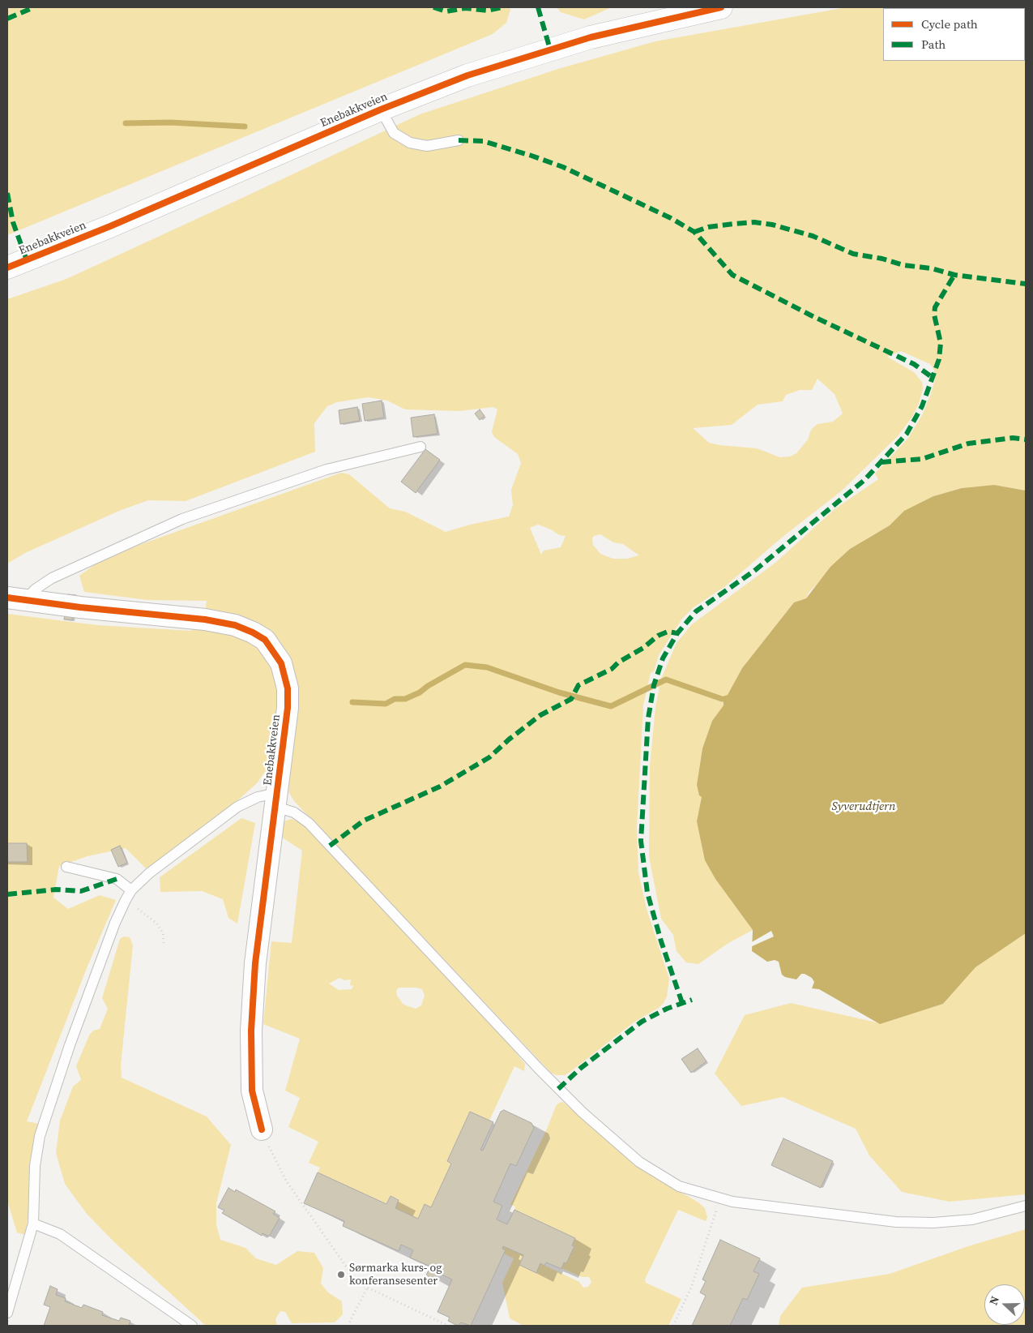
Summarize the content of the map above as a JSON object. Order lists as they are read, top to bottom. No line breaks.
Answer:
{"streets":{"main road":["Enebakkveien"]},"water":["Syverudtjern"],"places":["Sørmarka kurs- og konferansesenter"],"legend":["Cycle path","Path"],"north":"left"}
